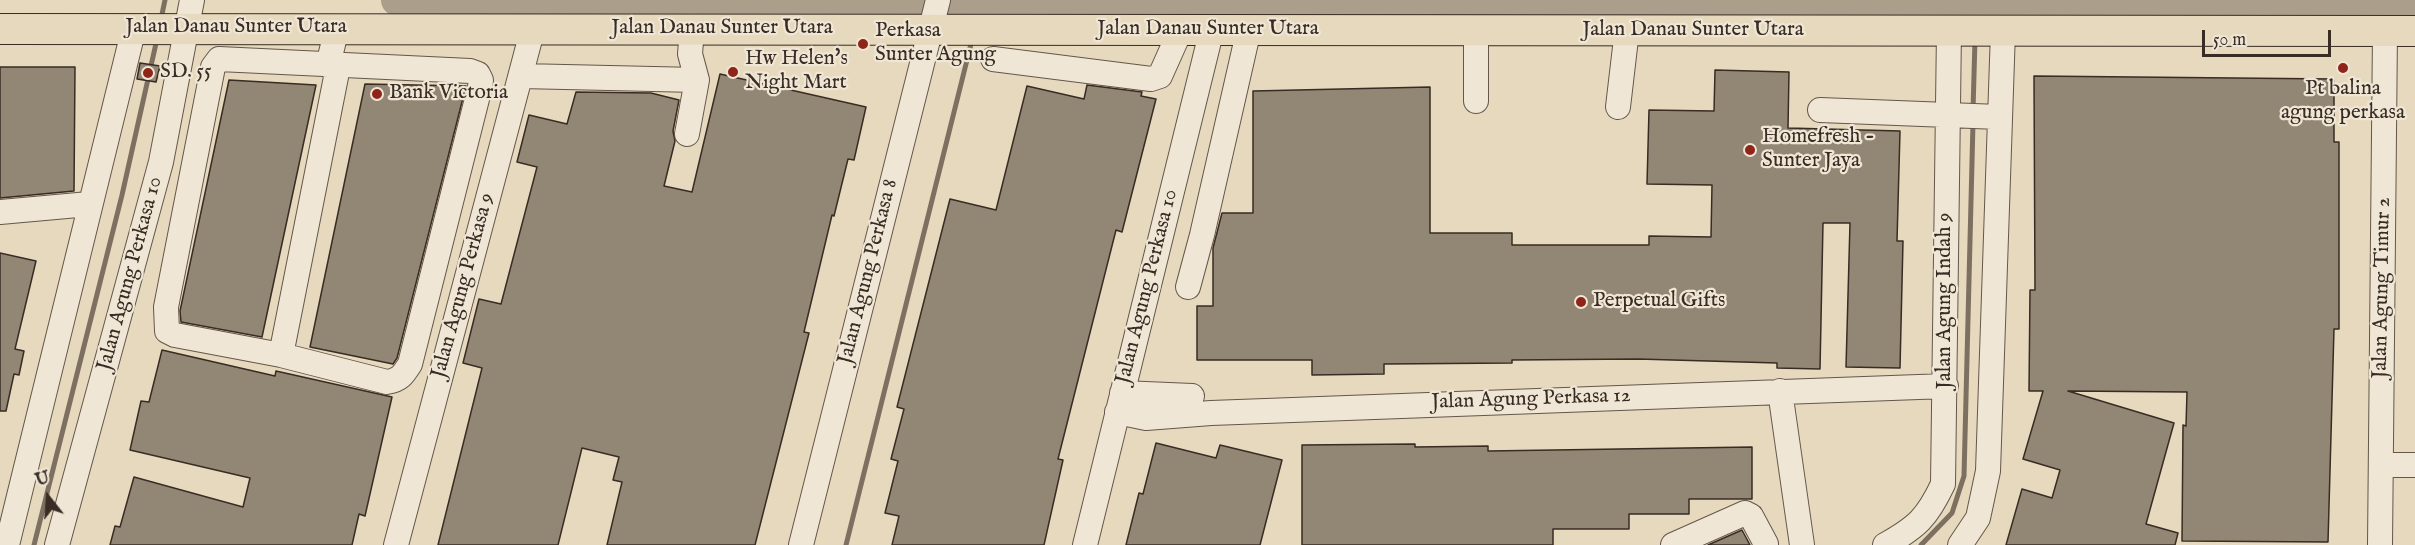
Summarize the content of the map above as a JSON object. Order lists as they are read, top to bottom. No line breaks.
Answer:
{"streets":{"main road":["Jalan Danau Sunter Utara"],"street":["Jalan Agung Perkasa 8","Jalan Agung Perkasa 10","Jalan Agung Perkasa 9","Jalan Agung Timur 2","Jalan Agung Indah 9","Jalan Agung Perkasa 12"]},"crossings":[["Jalan Danau Sunter Utara","Jalan Agung Perkasa 8"],["Jalan Danau Sunter Utara","Jalan Agung Perkasa 10"],["Jalan Danau Sunter Utara","Jalan Agung Perkasa 9"],["Jalan Danau Sunter Utara","Jalan Agung Timur 2"],["Jalan Danau Sunter Utara","Jalan Agung Indah 9"],["Jalan Agung Perkasa 10","Jalan Agung Perkasa 12"],["Jalan Agung Indah 9","Jalan Agung Perkasa 12"]],"places":["Perkasa Sunter Agung","Pt balina agung perkasa","Hw Helen's Night Mart","SD. 55","Bank Victoria","Homefresh - Sunter Jaya","Perpetual Gifts"],"scale_bar":"50 m","north":"top"}
